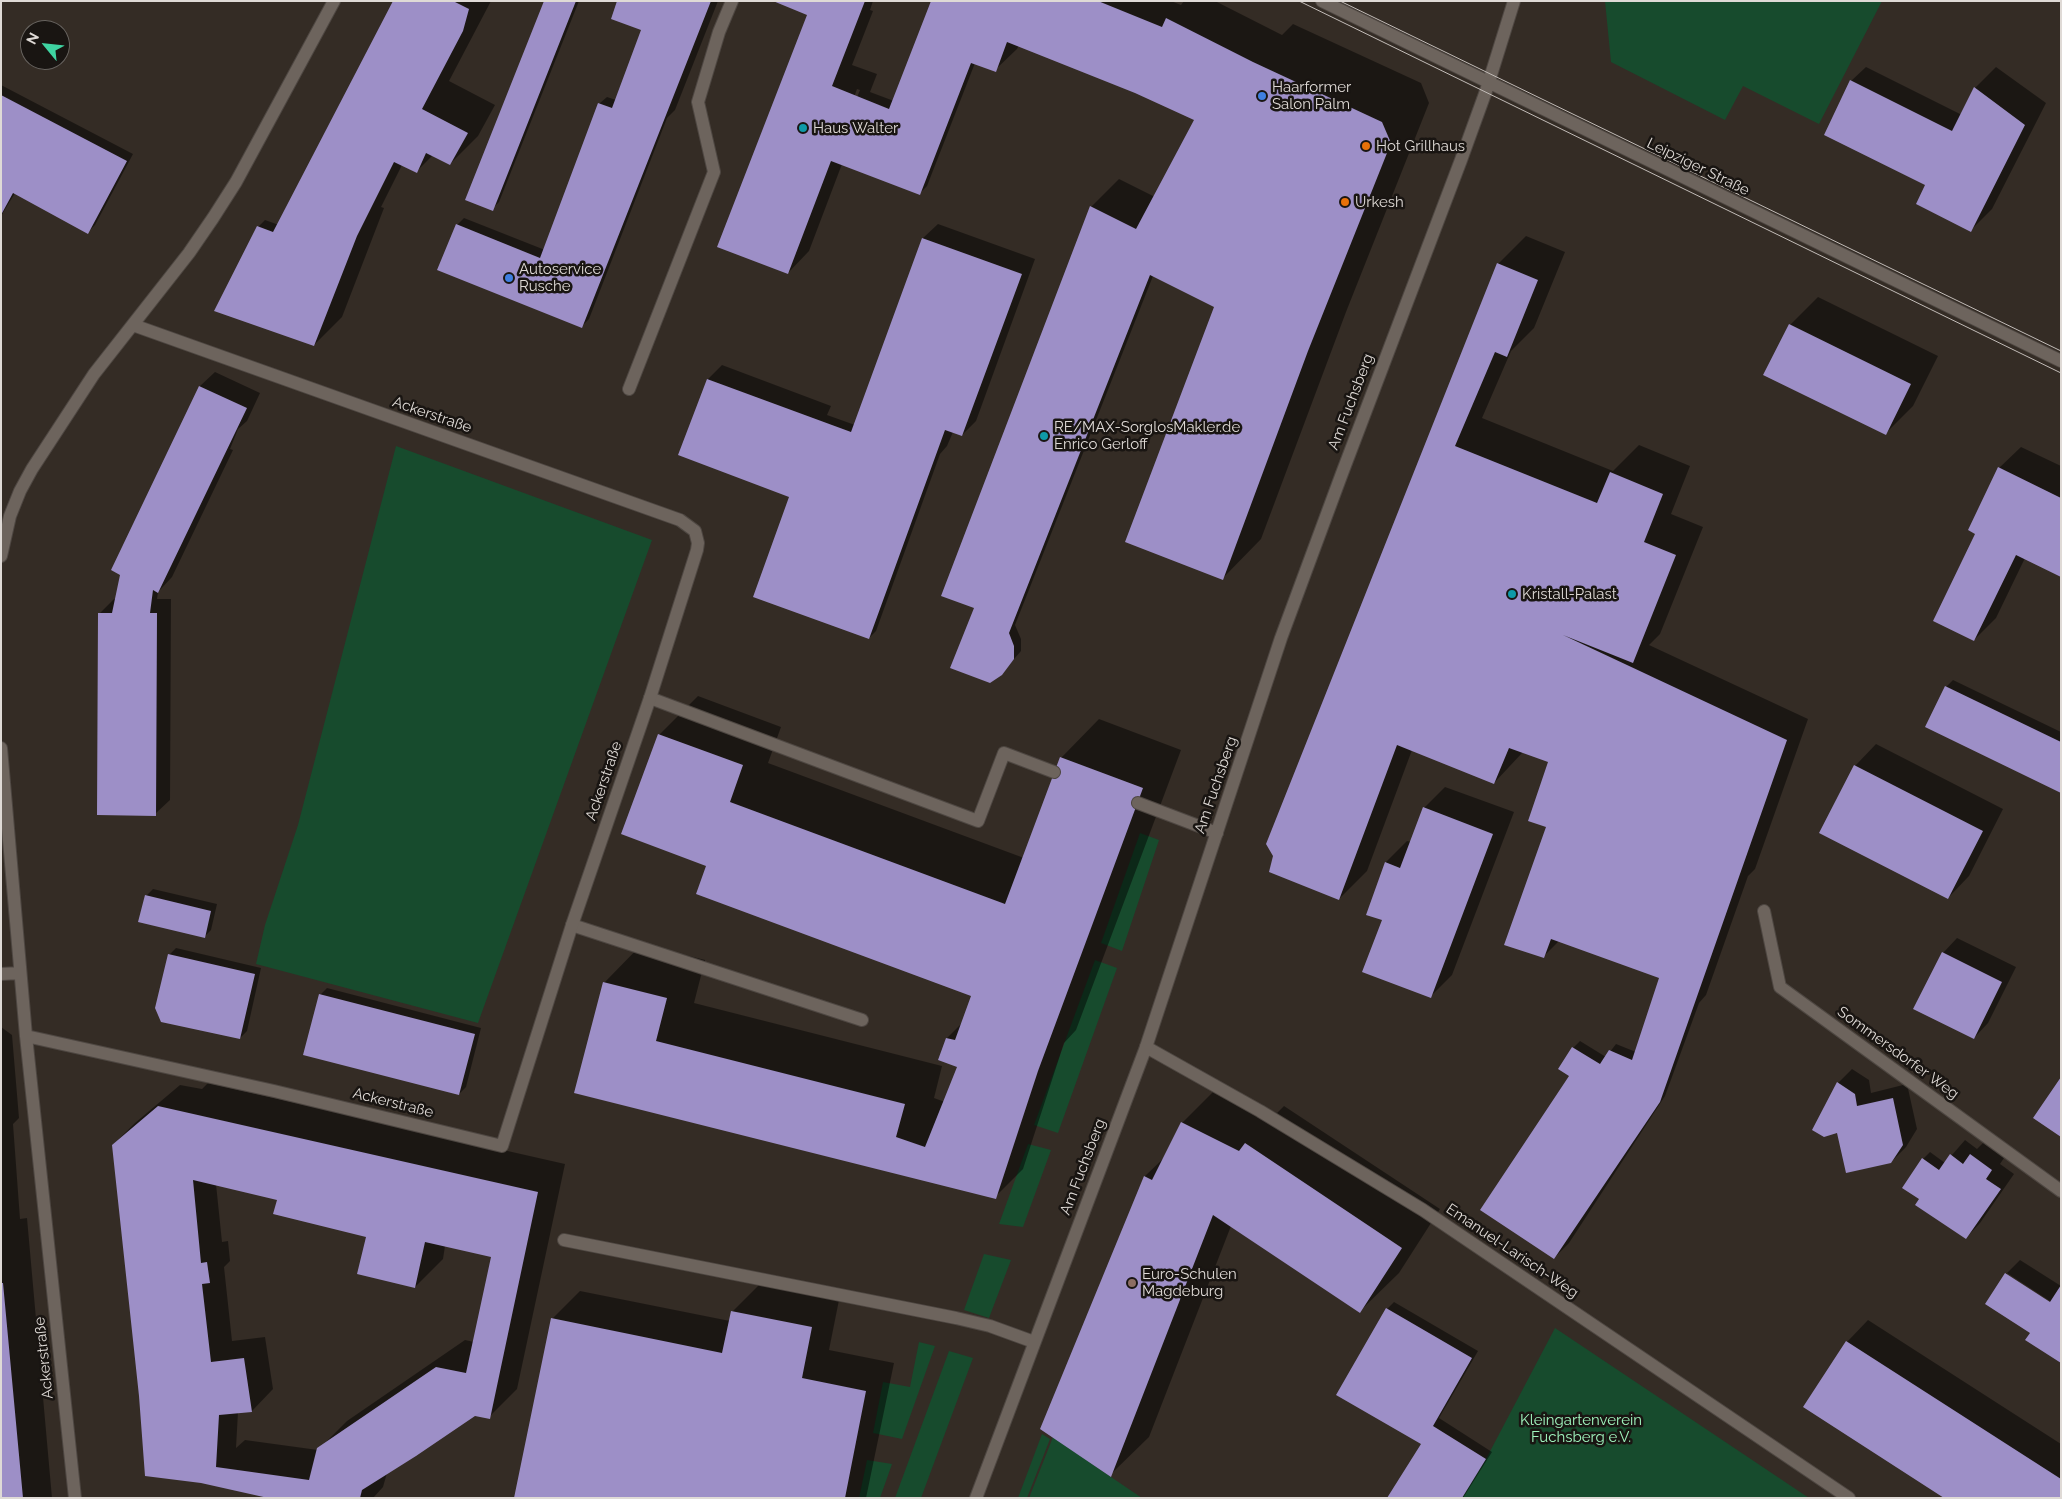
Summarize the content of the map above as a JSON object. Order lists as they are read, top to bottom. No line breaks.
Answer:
{"streets":{"street":["Leipziger Straße","Am Fuchsberg","Ackerstraße","Sommersdorfer Weg","Emanuel-Larisch-Weg"]},"crossings":[["Leipziger Straße","Am Fuchsberg"],["Am Fuchsberg","Emanuel-Larisch-Weg"]],"parks":["Kleingartenverein Fuchsberg e.V."],"places":["Haarformer Salon Palm","Haus Walter","Hot Grillhaus","Urkesh","Autoservice Rusche","RE/MAX-SorglosMakler.de Enrico Gerloff","Kristall-Palast","Euro-Schulen Magdeburg"],"north":"top left"}
